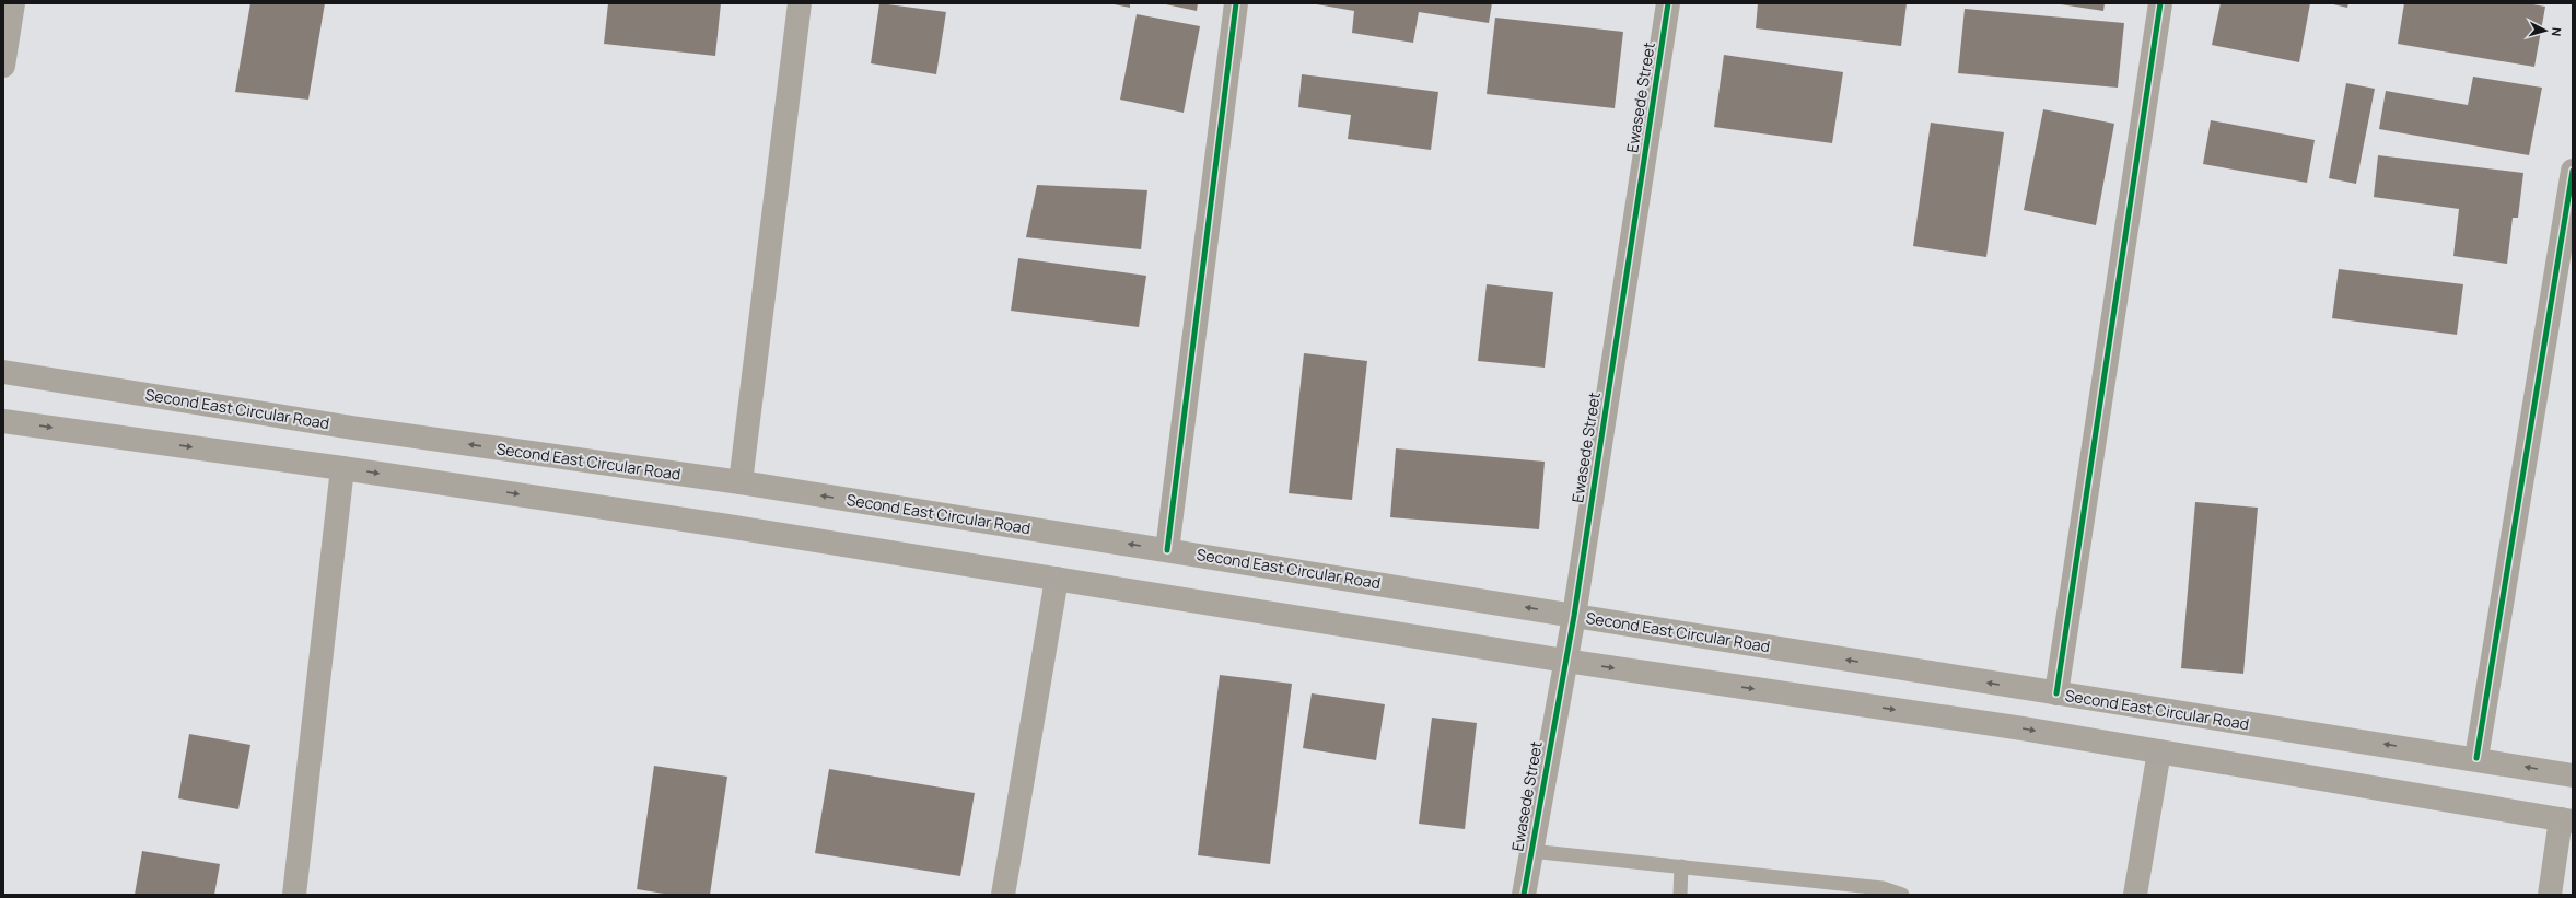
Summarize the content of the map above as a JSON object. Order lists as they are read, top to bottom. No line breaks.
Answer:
{"streets":{"main road":["Second East Circular Road"],"street":["Ewasede Street"]},"crossings":[["Ewasede Street","Second East Circular Road"]],"north":"right"}
